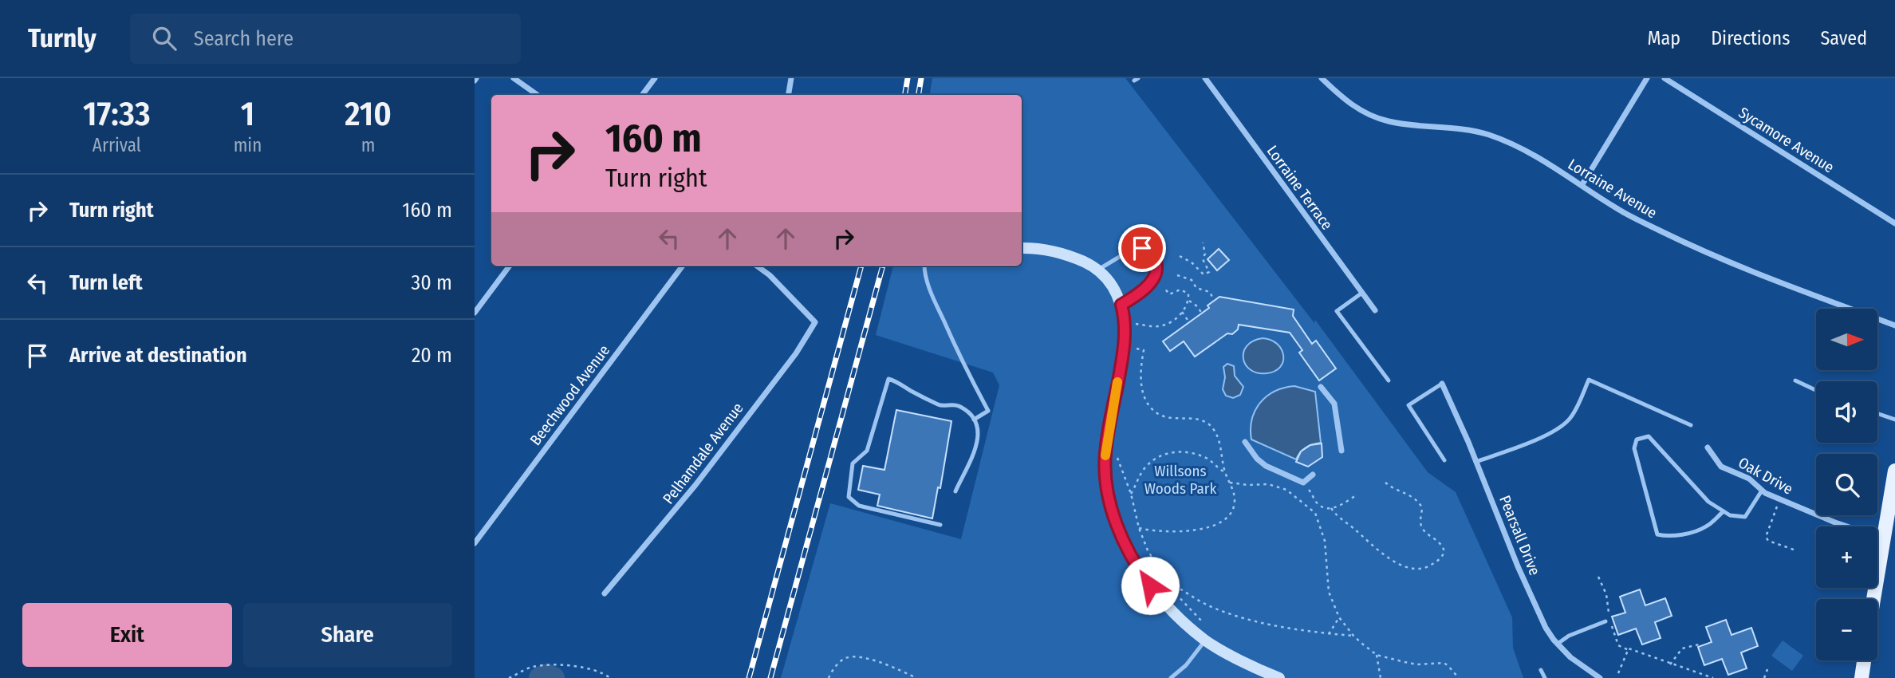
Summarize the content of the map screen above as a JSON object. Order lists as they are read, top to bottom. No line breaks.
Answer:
{"streets":{"street":["Sycamore Avenue","Lorraine Terrace","Lorraine Avenue","Beechwood Avenue","Pelhamdale Avenue","Oak Drive","Pearsall Drive"]},"parks":["Willsons Woods Park"],"north":"right","page":{"header":"Turnly","search":"Search here","nav":["Map","Directions","Saved"],"eta":["17:33","Arrival","1","min","210","m"],"turn":["160 m","Turn right"],"list":[{"name":"Turn right","value":"160 m"},{"name":"Turn left","value":"30 m"},{"name":"Arrive at destination","value":"20 m"}],"map_buttons":["+","−"],"buttons":["Exit","Share"]}}
